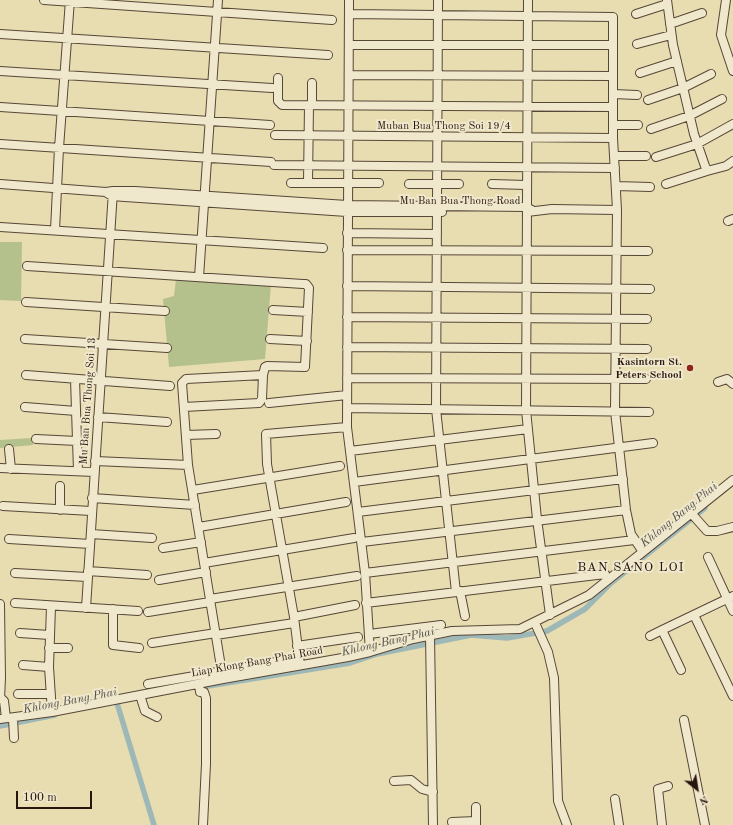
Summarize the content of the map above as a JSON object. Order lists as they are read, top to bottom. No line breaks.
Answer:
{"streets":{"street":["Muban Bua Thong Soi 19/4","Mu Ban Bua Thong Road","Mu Ban Bua Thong Soi 13","Liap Klong Bang Phai Road"]},"crossings":[["Mu Ban Bua Thong Road","Mu Ban Bua Thong Soi 13"]],"districts":["BAN SANO LOI"],"water":["Khlong Bang Phai"],"places":["Kasintorn St. Peters School"],"scale_bar":"100 m","north":"bottom right"}
